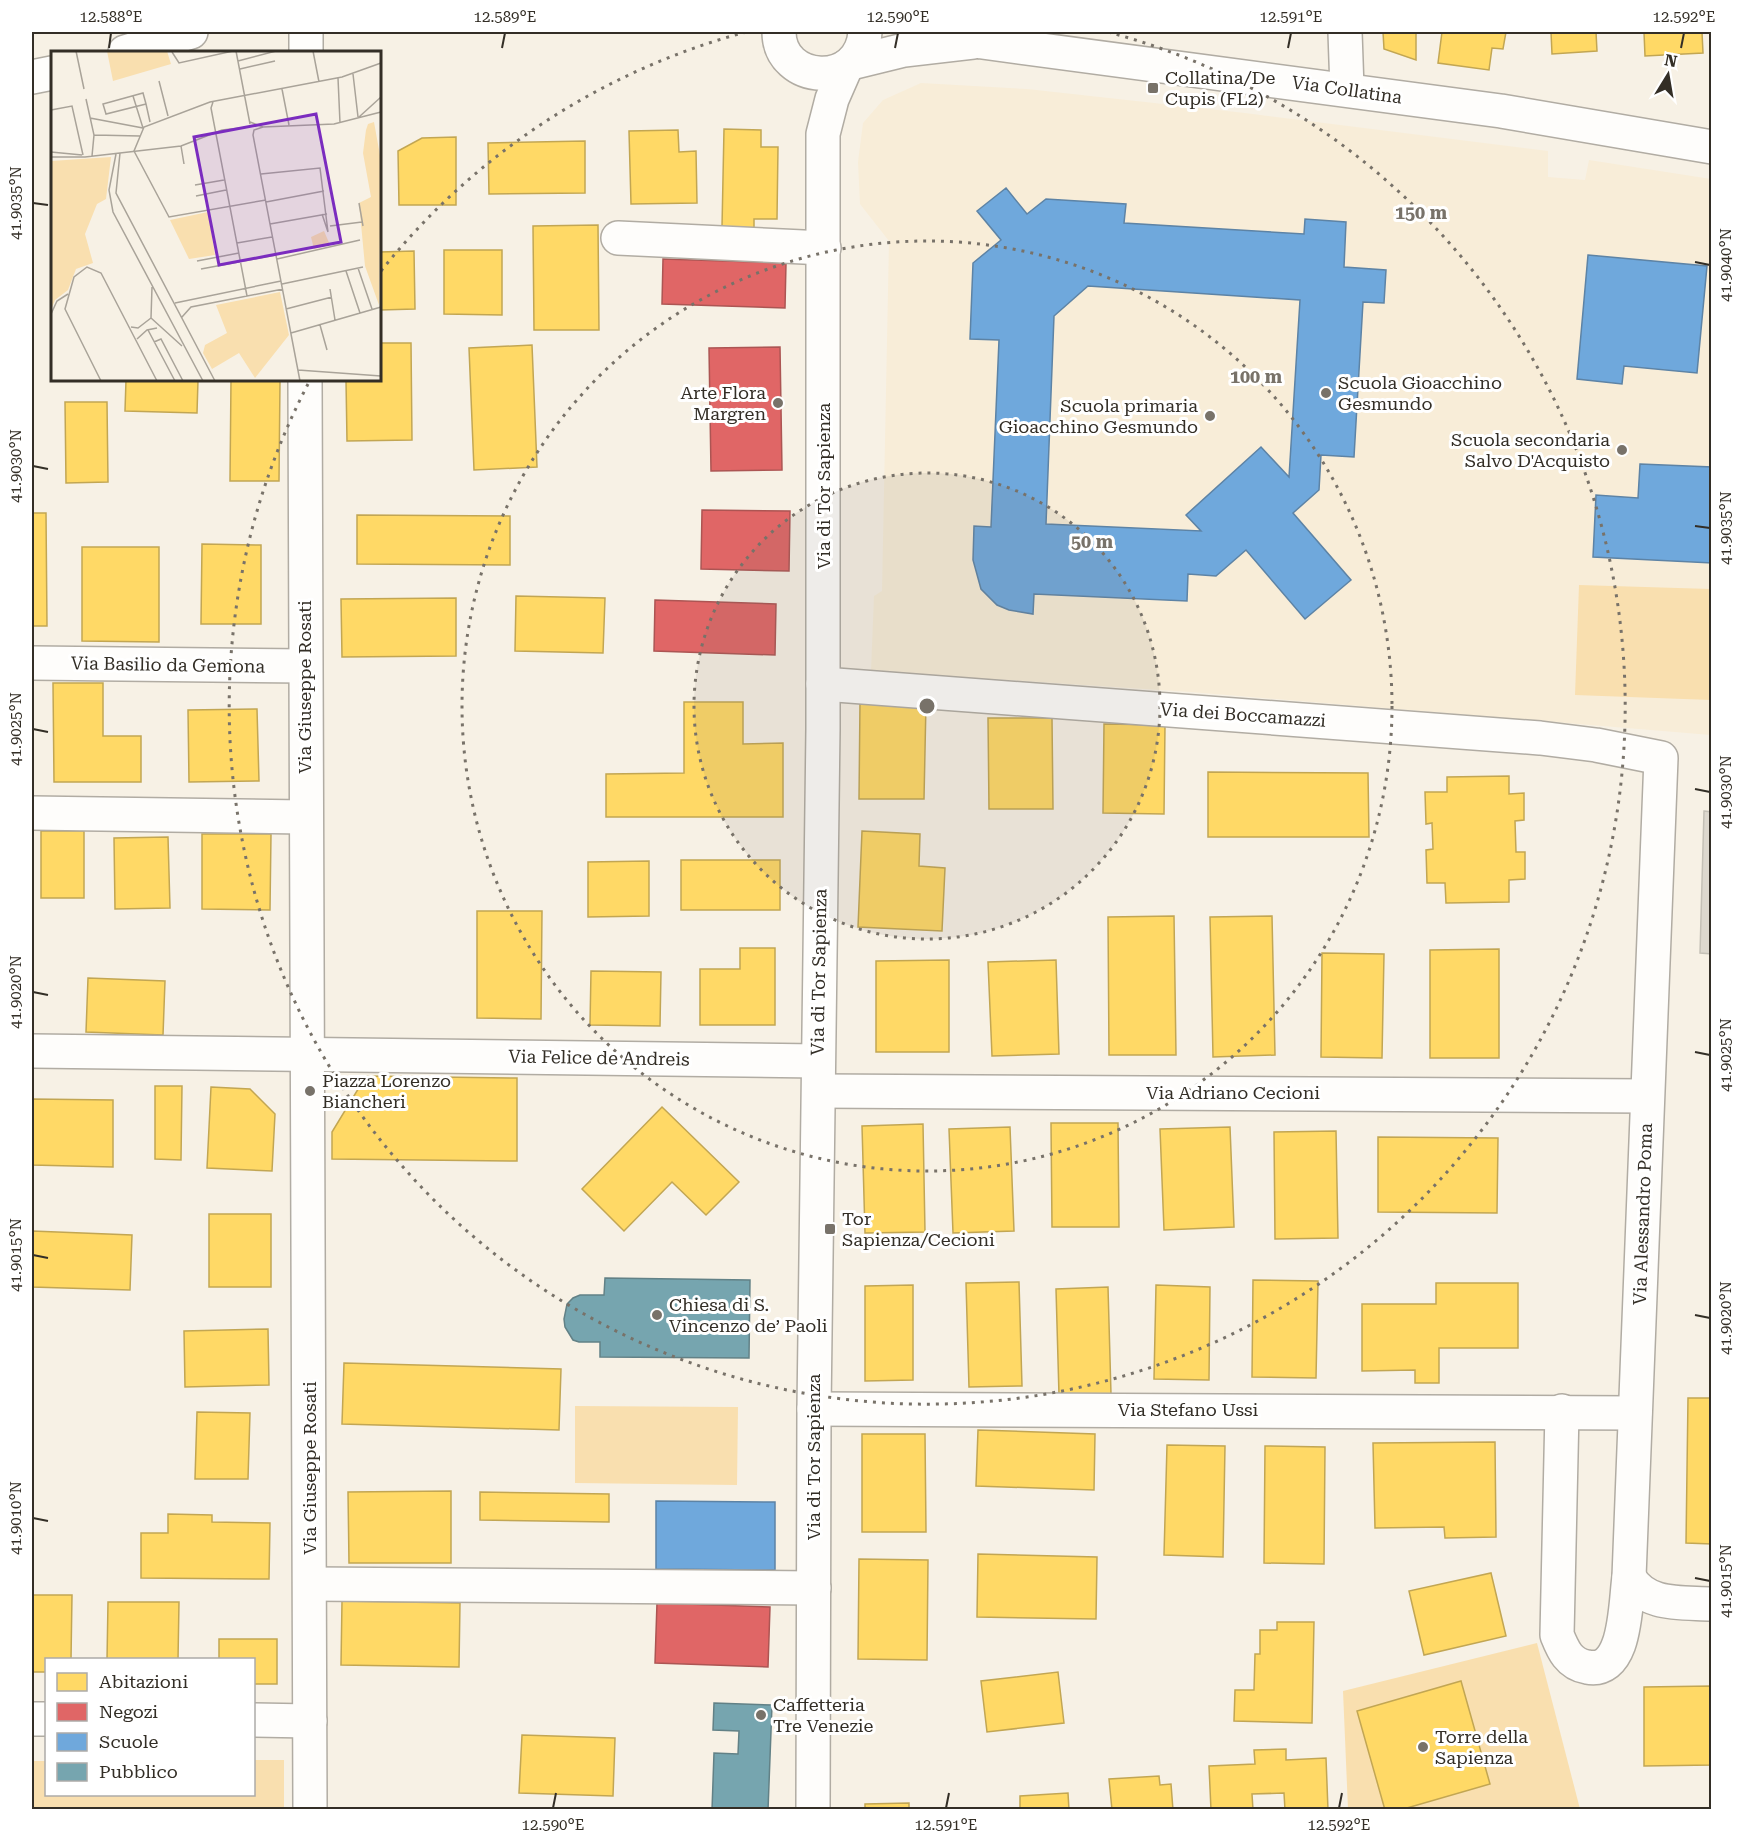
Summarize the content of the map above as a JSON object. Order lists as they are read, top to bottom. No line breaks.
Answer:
{"streets":{"street":["Via Collatina","Via di Tor Sapienza","Via Basilio da Gemona","Via Giuseppe Rosati","Via dei Boccamazzi","Via Felice de Andreis","Via Adriano Cecioni","Via Alessandro Poma","Via Stefano Ussi"]},"crossings":[["Via di Tor Sapienza","Via dei Boccamazzi"],["Via di Tor Sapienza","Via Felice de Andreis"],["Via di Tor Sapienza","Via Adriano Cecioni"],["Via di Tor Sapienza","Via Stefano Ussi"],["Via Basilio da Gemona","Via Giuseppe Rosati"],["Via Giuseppe Rosati","Via Felice de Andreis"],["Via dei Boccamazzi","Via Alessandro Poma"],["Via Felice de Andreis","Via Adriano Cecioni"],["Via Adriano Cecioni","Via Alessandro Poma"],["Via Alessandro Poma","Via Stefano Ussi"]],"places":{"transit":["Collatina/De Cupis (FL2)","Tor Sapienza/Cecioni"],"other":["Scuola Gioacchino Gesmundo","Arte Flora Margren","Scuola primaria Gioacchino Gesmundo","Scuola secondaria Salvo D'Acquisto","Piazza Lorenzo Biancheri","Chiesa di S. Vincenzo de’ Paoli","Caffetteria Tre Venezie","Torre della Sapienza"]},"legend":["Abitazioni","Negozi","Scuole","Pubblico"],"north":"top","coordinates":["12.588°E","12.589°E","12.590°E","12.591°E","12.592°E","41.9035°N","41.9040°N","41.9030°N","41.9025°N","41.9020°N","41.9015°N","41.9010°N"],"rings":["150 m","100 m","50 m"]}
